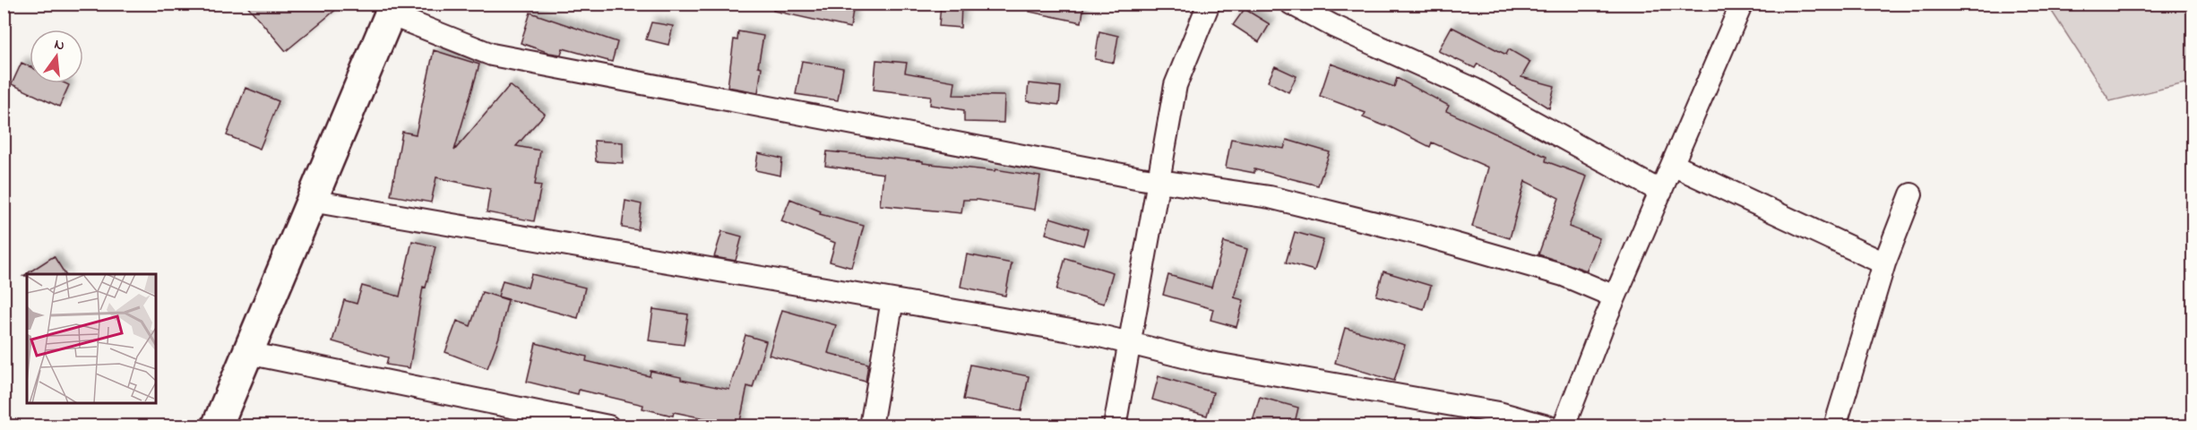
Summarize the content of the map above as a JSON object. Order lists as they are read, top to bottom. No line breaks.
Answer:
{"north":"top"}
